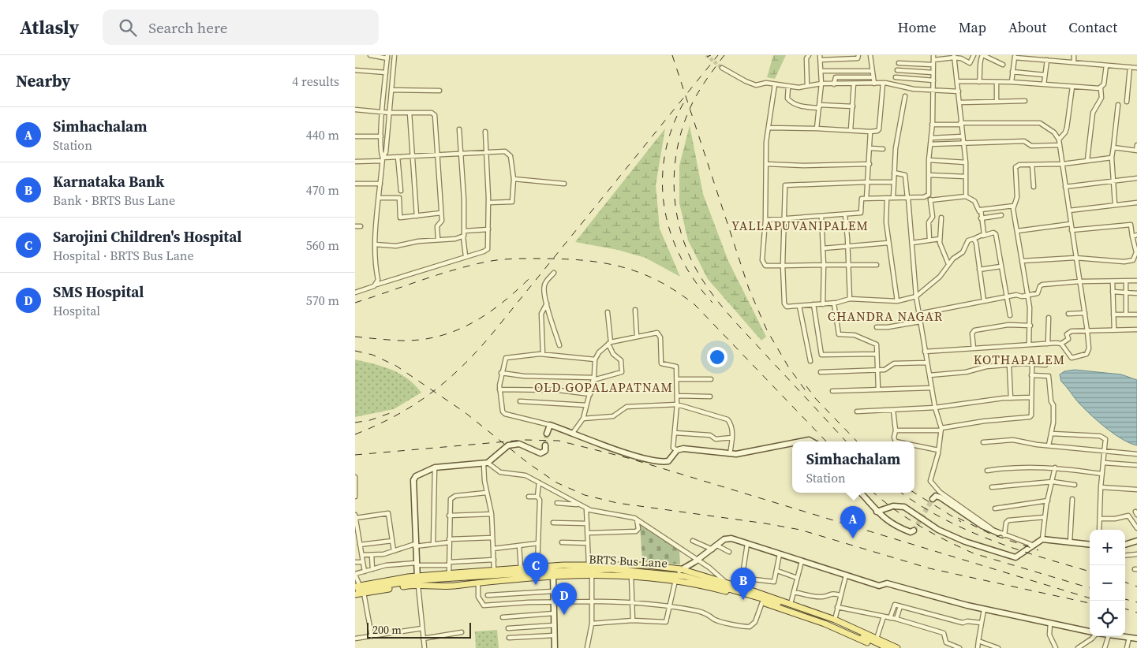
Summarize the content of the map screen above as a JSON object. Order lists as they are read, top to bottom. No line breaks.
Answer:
{"streets":{"main road":["BRTS Bus Lane"]},"districts":["YALLAPUVANIPALEM","CHANDRA NAGAR","KOTHAPALEM","OLD GOPALAPATNAM"],"scale_bar":"200 m","page":{"header":"Atlasly","search":"Search here","nav":["Home","Map","About","Contact"],"heading":["Nearby","4 results"],"list":[{"mark":"A","name":"Simhachalam","note":"Station","value":"440 m"},{"mark":"B","name":"Karnataka Bank","note":"Bank · BRTS Bus Lane","value":"470 m"},{"mark":"C","name":"Sarojini Children's Hospital","note":"Hospital · BRTS Bus Lane","value":"560 m"},{"mark":"D","name":"SMS Hospital","note":"Hospital","value":"570 m"}],"popup":["Simhachalam","Station"],"pins":["A","C","B","D"],"map_buttons":["+","−"],"scale":"200 m"}}
